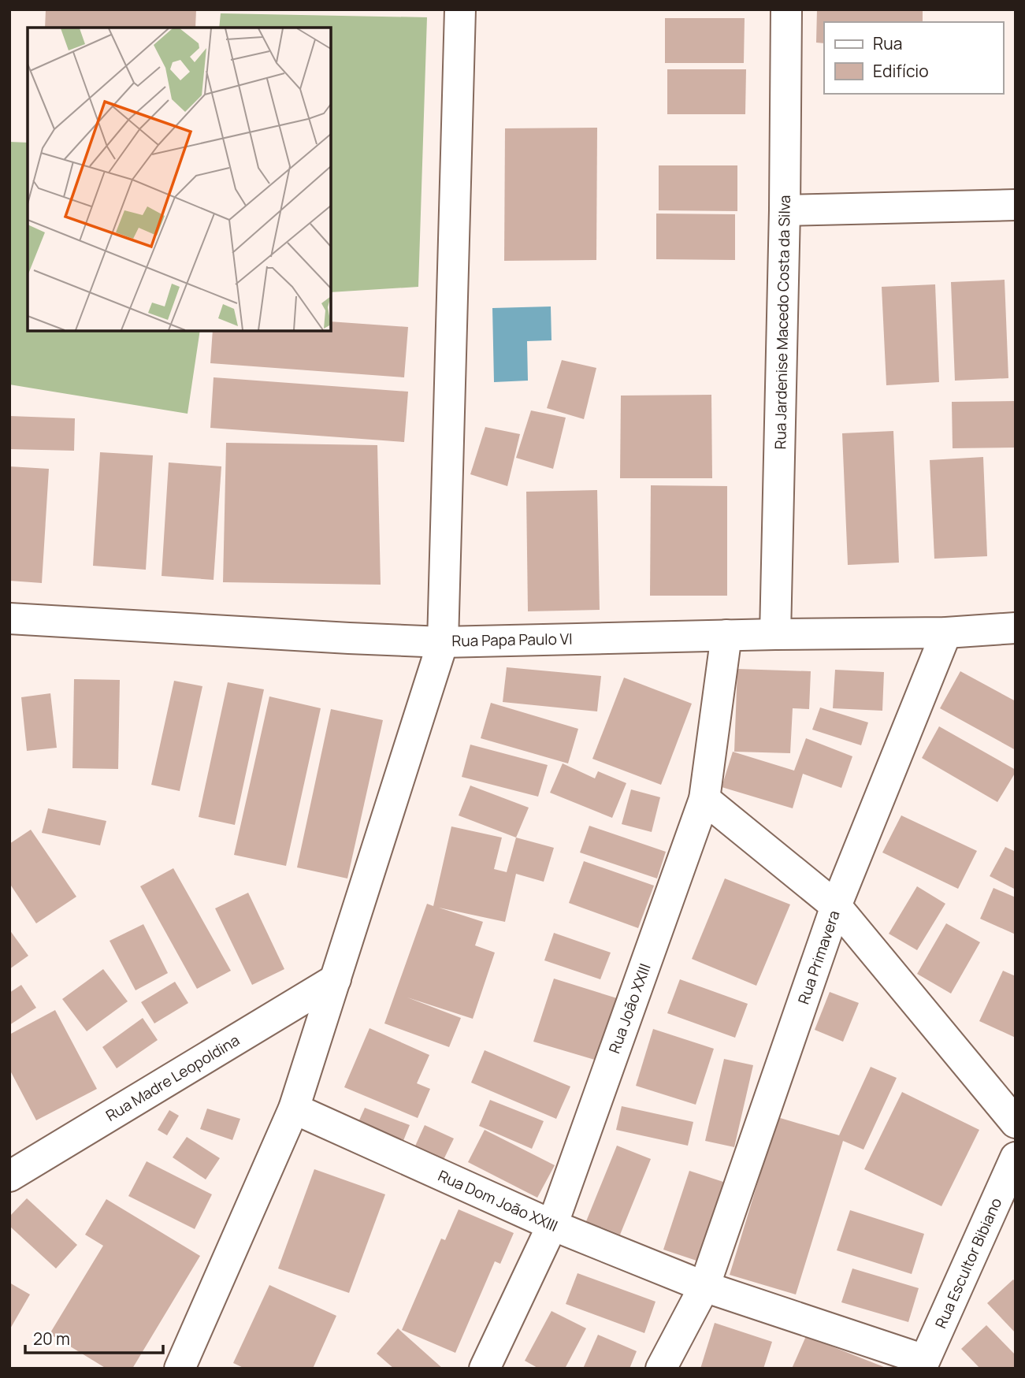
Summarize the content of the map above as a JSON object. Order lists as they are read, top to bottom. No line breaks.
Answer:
{"streets":{"street":["Rua Jardenise Macedo Costa da Silva","Rua Papa Paulo VI","Rua Primavera","Rua João XXIII","Rua Madre Leopoldina","Rua Dom João XXIII","Rua Escultor Bibiano"]},"crossings":[["Rua Jardenise Macedo Costa da Silva","Rua Papa Paulo VI"],["Rua Papa Paulo VI","Rua Primavera"],["Rua Papa Paulo VI","Rua João XXIII"],["Rua Primavera","Rua Dom João XXIII"],["Rua João XXIII","Rua Dom João XXIII"],["Rua Dom João XXIII","Rua Escultor Bibiano"]],"legend":["Rua","Edifício"],"scale_bar":"20 m"}
